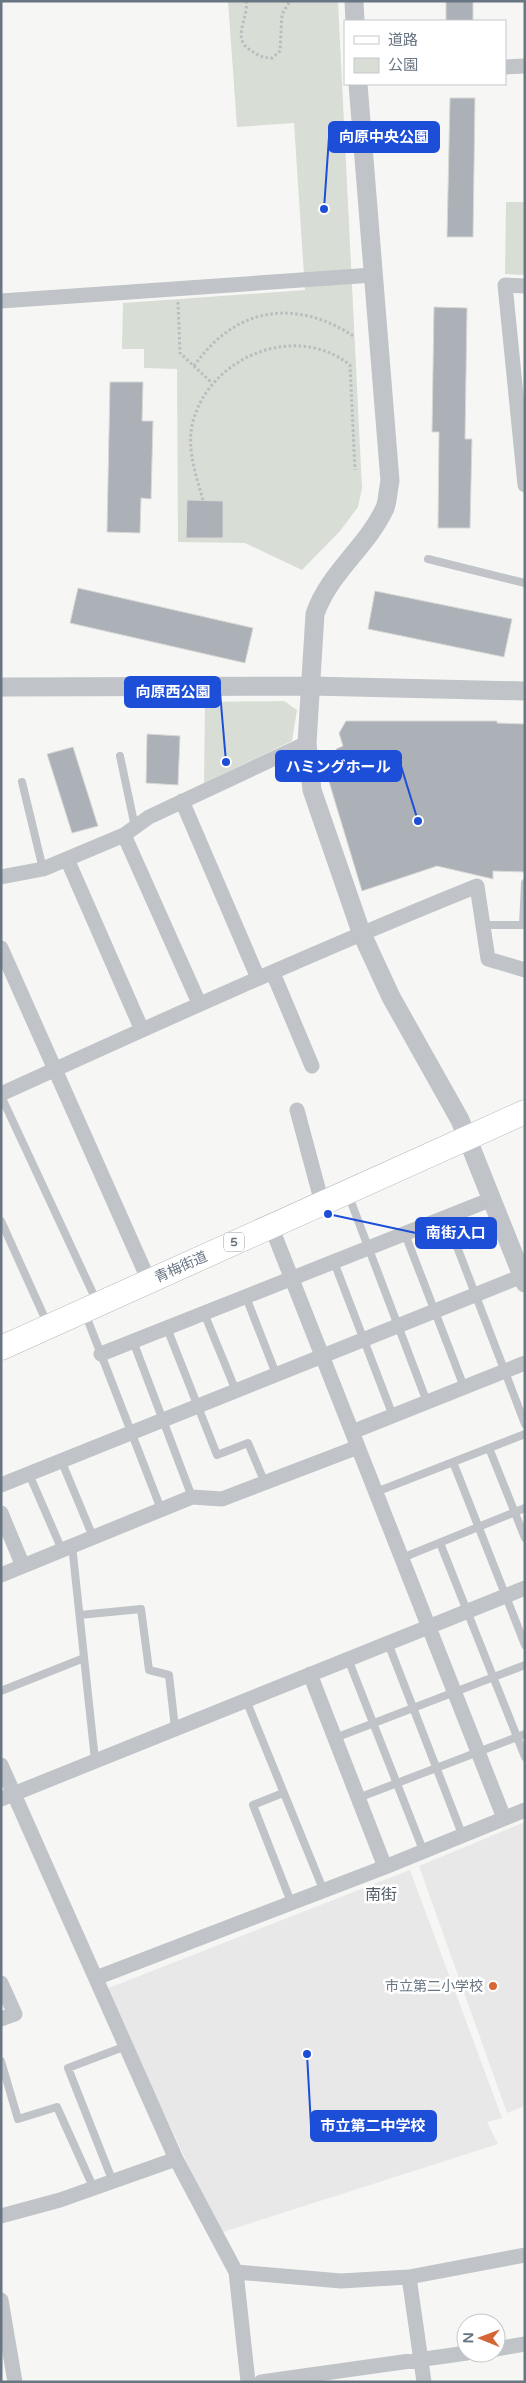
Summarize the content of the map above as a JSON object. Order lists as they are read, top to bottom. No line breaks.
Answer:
{"streets":{"main road":["5","青梅街道"]},"districts":["南街"],"places":["向原中央公園","向原西公園","ハミングホール","南街入口","市立第二小学校","市立第二中学校"],"legend":["道路","公園"],"north":"left"}
